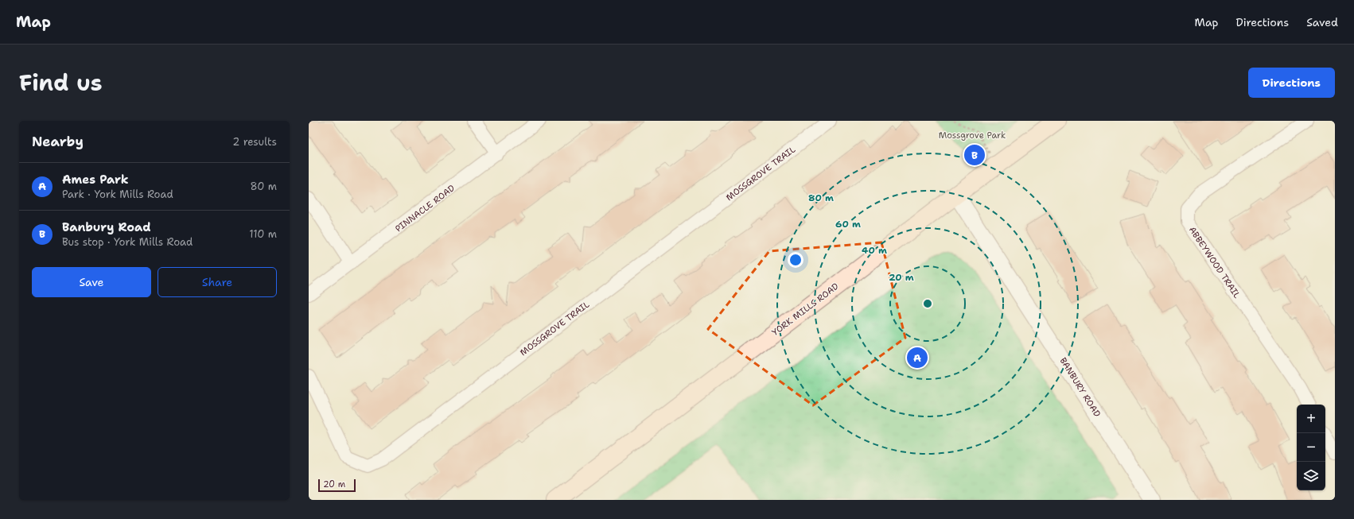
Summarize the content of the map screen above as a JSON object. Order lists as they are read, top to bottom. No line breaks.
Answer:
{"streets":{"main road":["YORK MILLS ROAD"],"street":["MOSSGROVE TRAIL","PINNACLE ROAD","ABBEYWOOD TRAIL","BANBURY ROAD"]},"crossings":[["YORK MILLS ROAD","BANBURY ROAD"]],"parks":["Mossgrove Park"],"scale_bar":"20 m","page":{"header":"Map","nav":["Map","Directions","Saved"],"title":"Find us","buttons":["Directions",["Save","Share"]],"heading":["Nearby","2 results"],"pins":["B","A"],"list":[{"mark":"A","name":"Ames Park","note":"Park · York Mills Road","value":"80 m"},{"mark":"B","name":"Banbury Road","note":"Bus stop · York Mills Road","value":"110 m"}],"map_buttons":["+","−"],"scale":"20 m"},"rings":["80 m","60 m","40 m","20 m"]}
